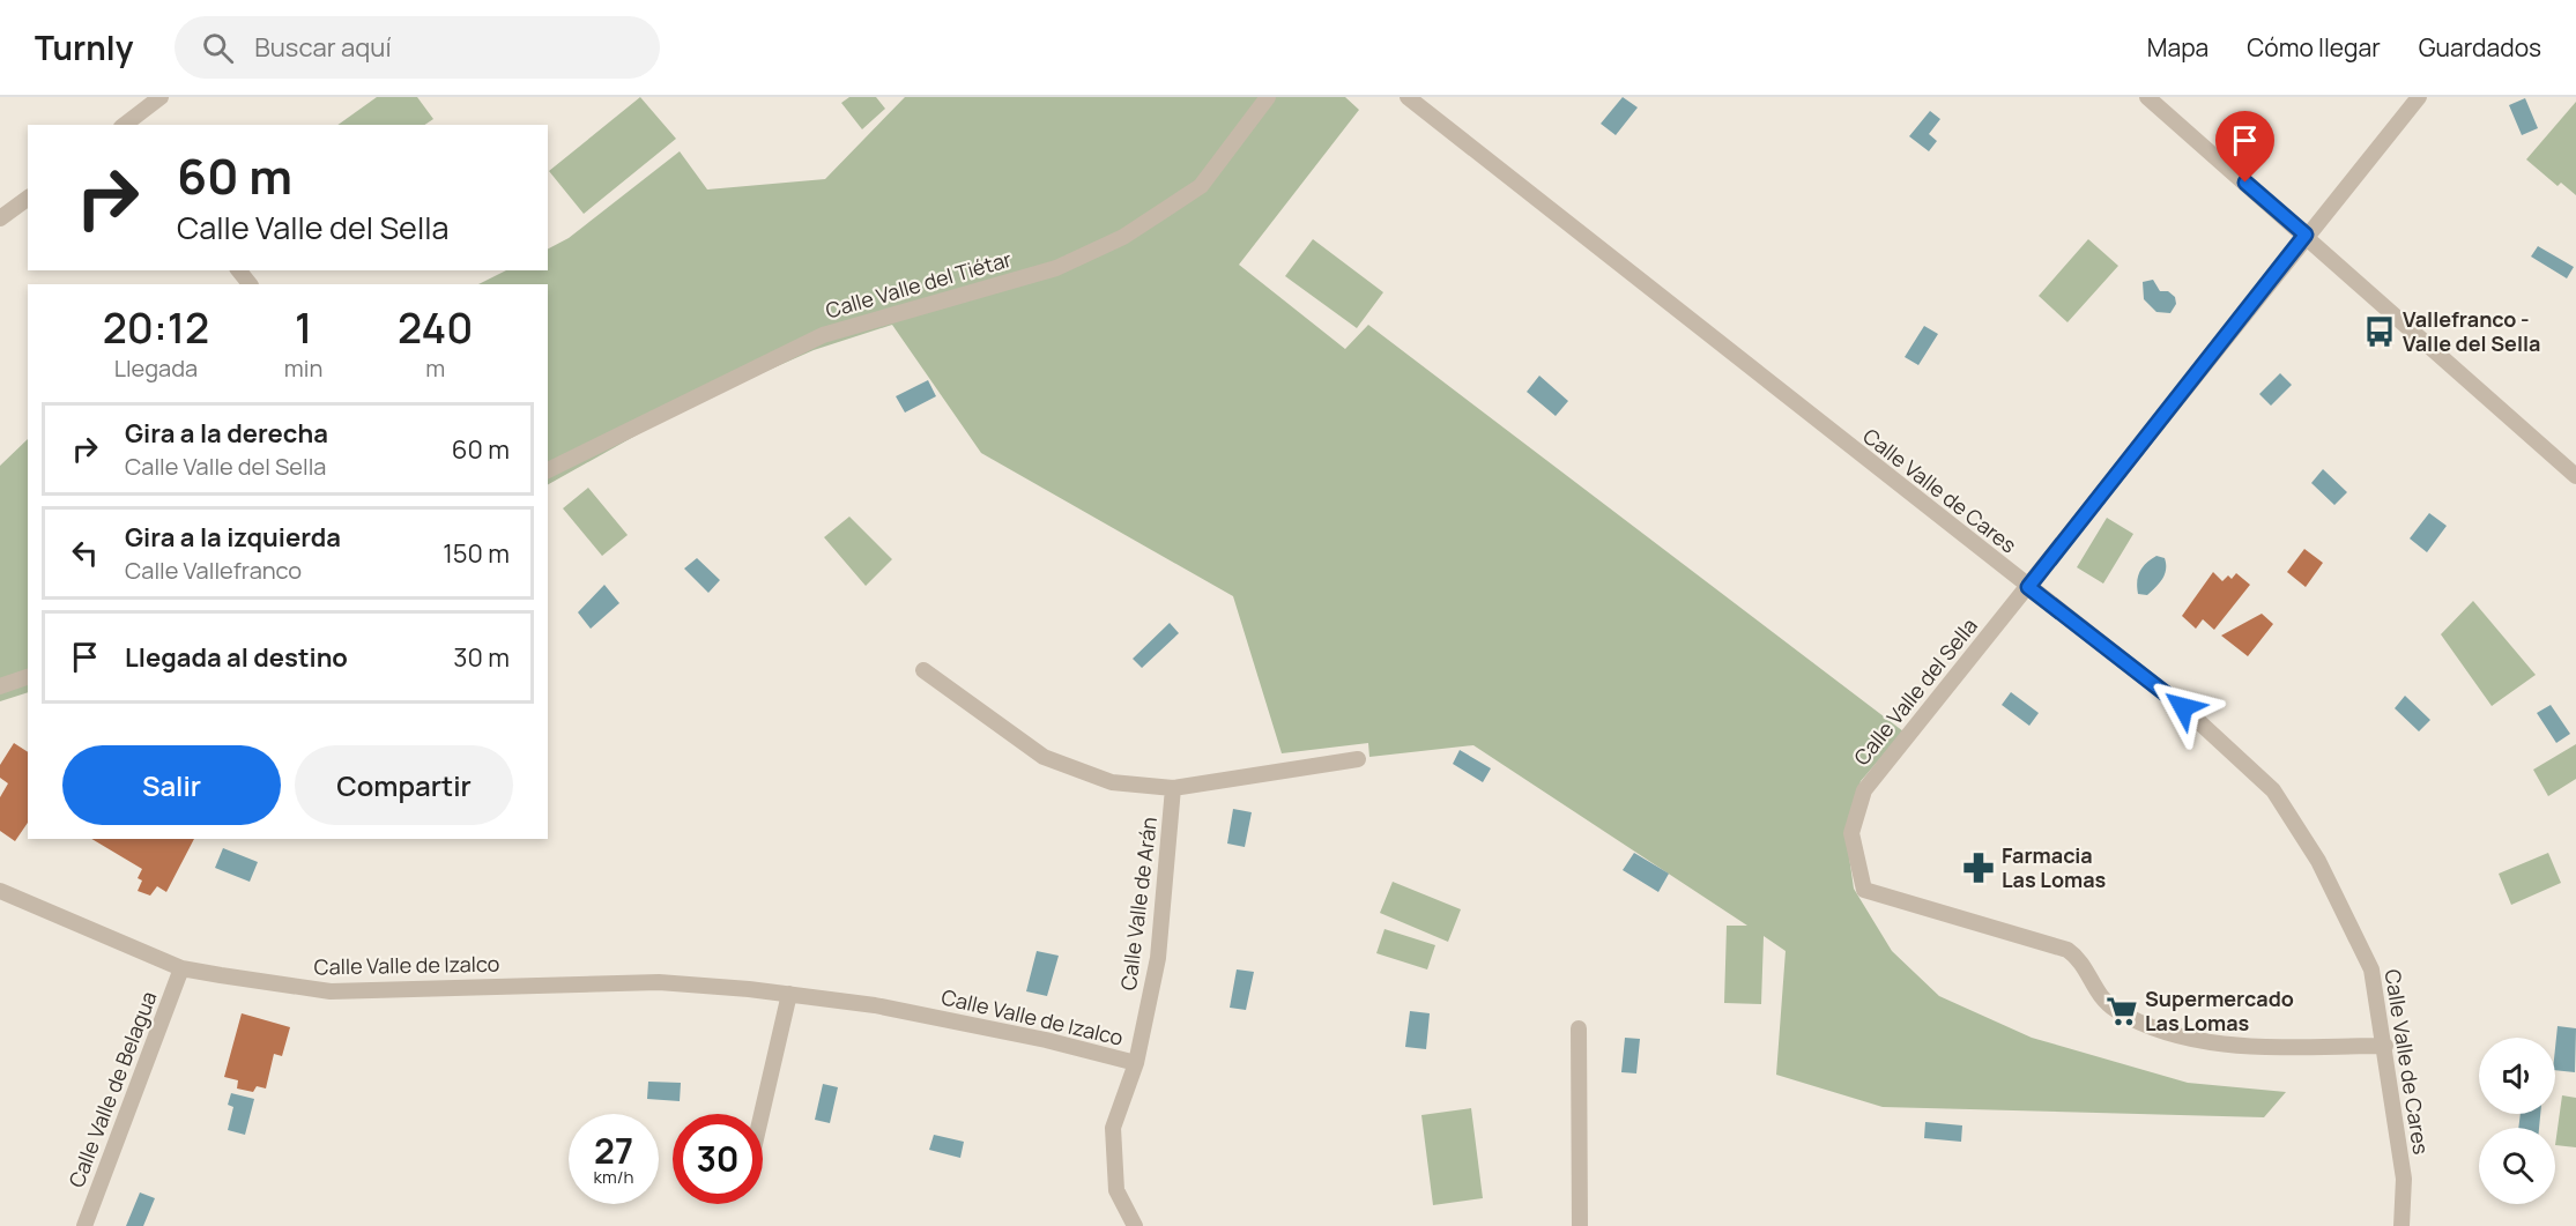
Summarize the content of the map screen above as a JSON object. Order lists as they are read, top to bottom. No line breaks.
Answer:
{"streets":{"street":["Calle Valle del Tiétar","Calle Valle de Cares","Calle Valle del Sella","Calle Valle de Arán","Calle Valle de Izalco","Calle Valle de Belagua"]},"crossings":[["Calle Valle de Cares","Calle Valle del Sella"],["Calle Valle de Arán","Calle Valle de Izalco"],["Calle Valle de Izalco","Calle Valle de Belagua"]],"places":{"bus stop":["Vallefranco - Valle del Sella"],"pharmacy":["Farmacia Las Lomas"],"supermarket":["Supermercado Las Lomas"]},"page":{"header":"Turnly","search":"Buscar aquí","nav":["Mapa","Cómo llegar","Guardados"],"turn":["60 m","Calle Valle del Sella"],"eta":["20:12","Llegada","1","min","240","m"],"list":[{"name":"Gira a la derecha","note":"Calle Valle del Sella","value":"60 m"},{"name":"Gira a la izquierda","note":"Calle Vallefranco","value":"150 m"},{"name":"Llegada al destino","value":"30 m"}],"buttons":["Salir","Compartir"],"speed":"27 km/h","limit":"30"}}
